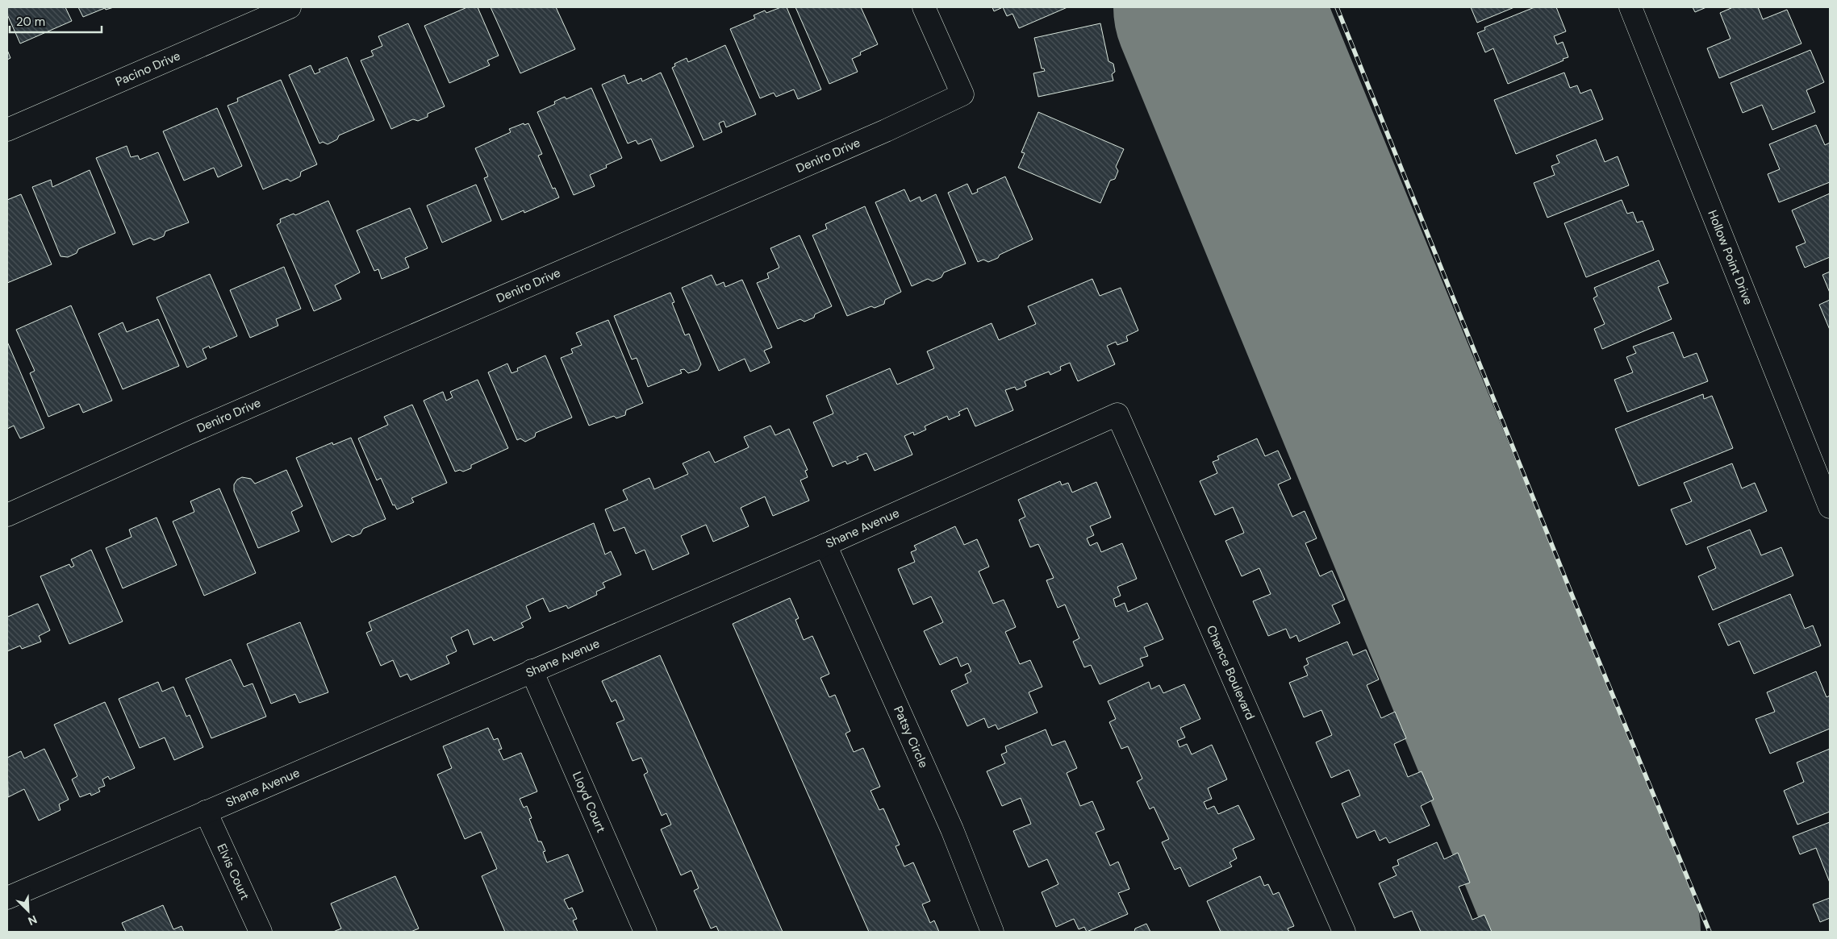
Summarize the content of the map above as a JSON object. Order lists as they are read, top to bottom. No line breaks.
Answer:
{"streets":{"street":["Pacino Drive","Deniro Drive","Hollow Point Drive","Shane Avenue","Chance Boulevard","Patsy Circle","Lloyd Court","Elvis Court"]},"crossings":[["Shane Avenue","Chance Boulevard"],["Shane Avenue","Patsy Circle"],["Shane Avenue","Lloyd Court"],["Shane Avenue","Elvis Court"]],"scale_bar":"20 m","north":"bottom right"}
